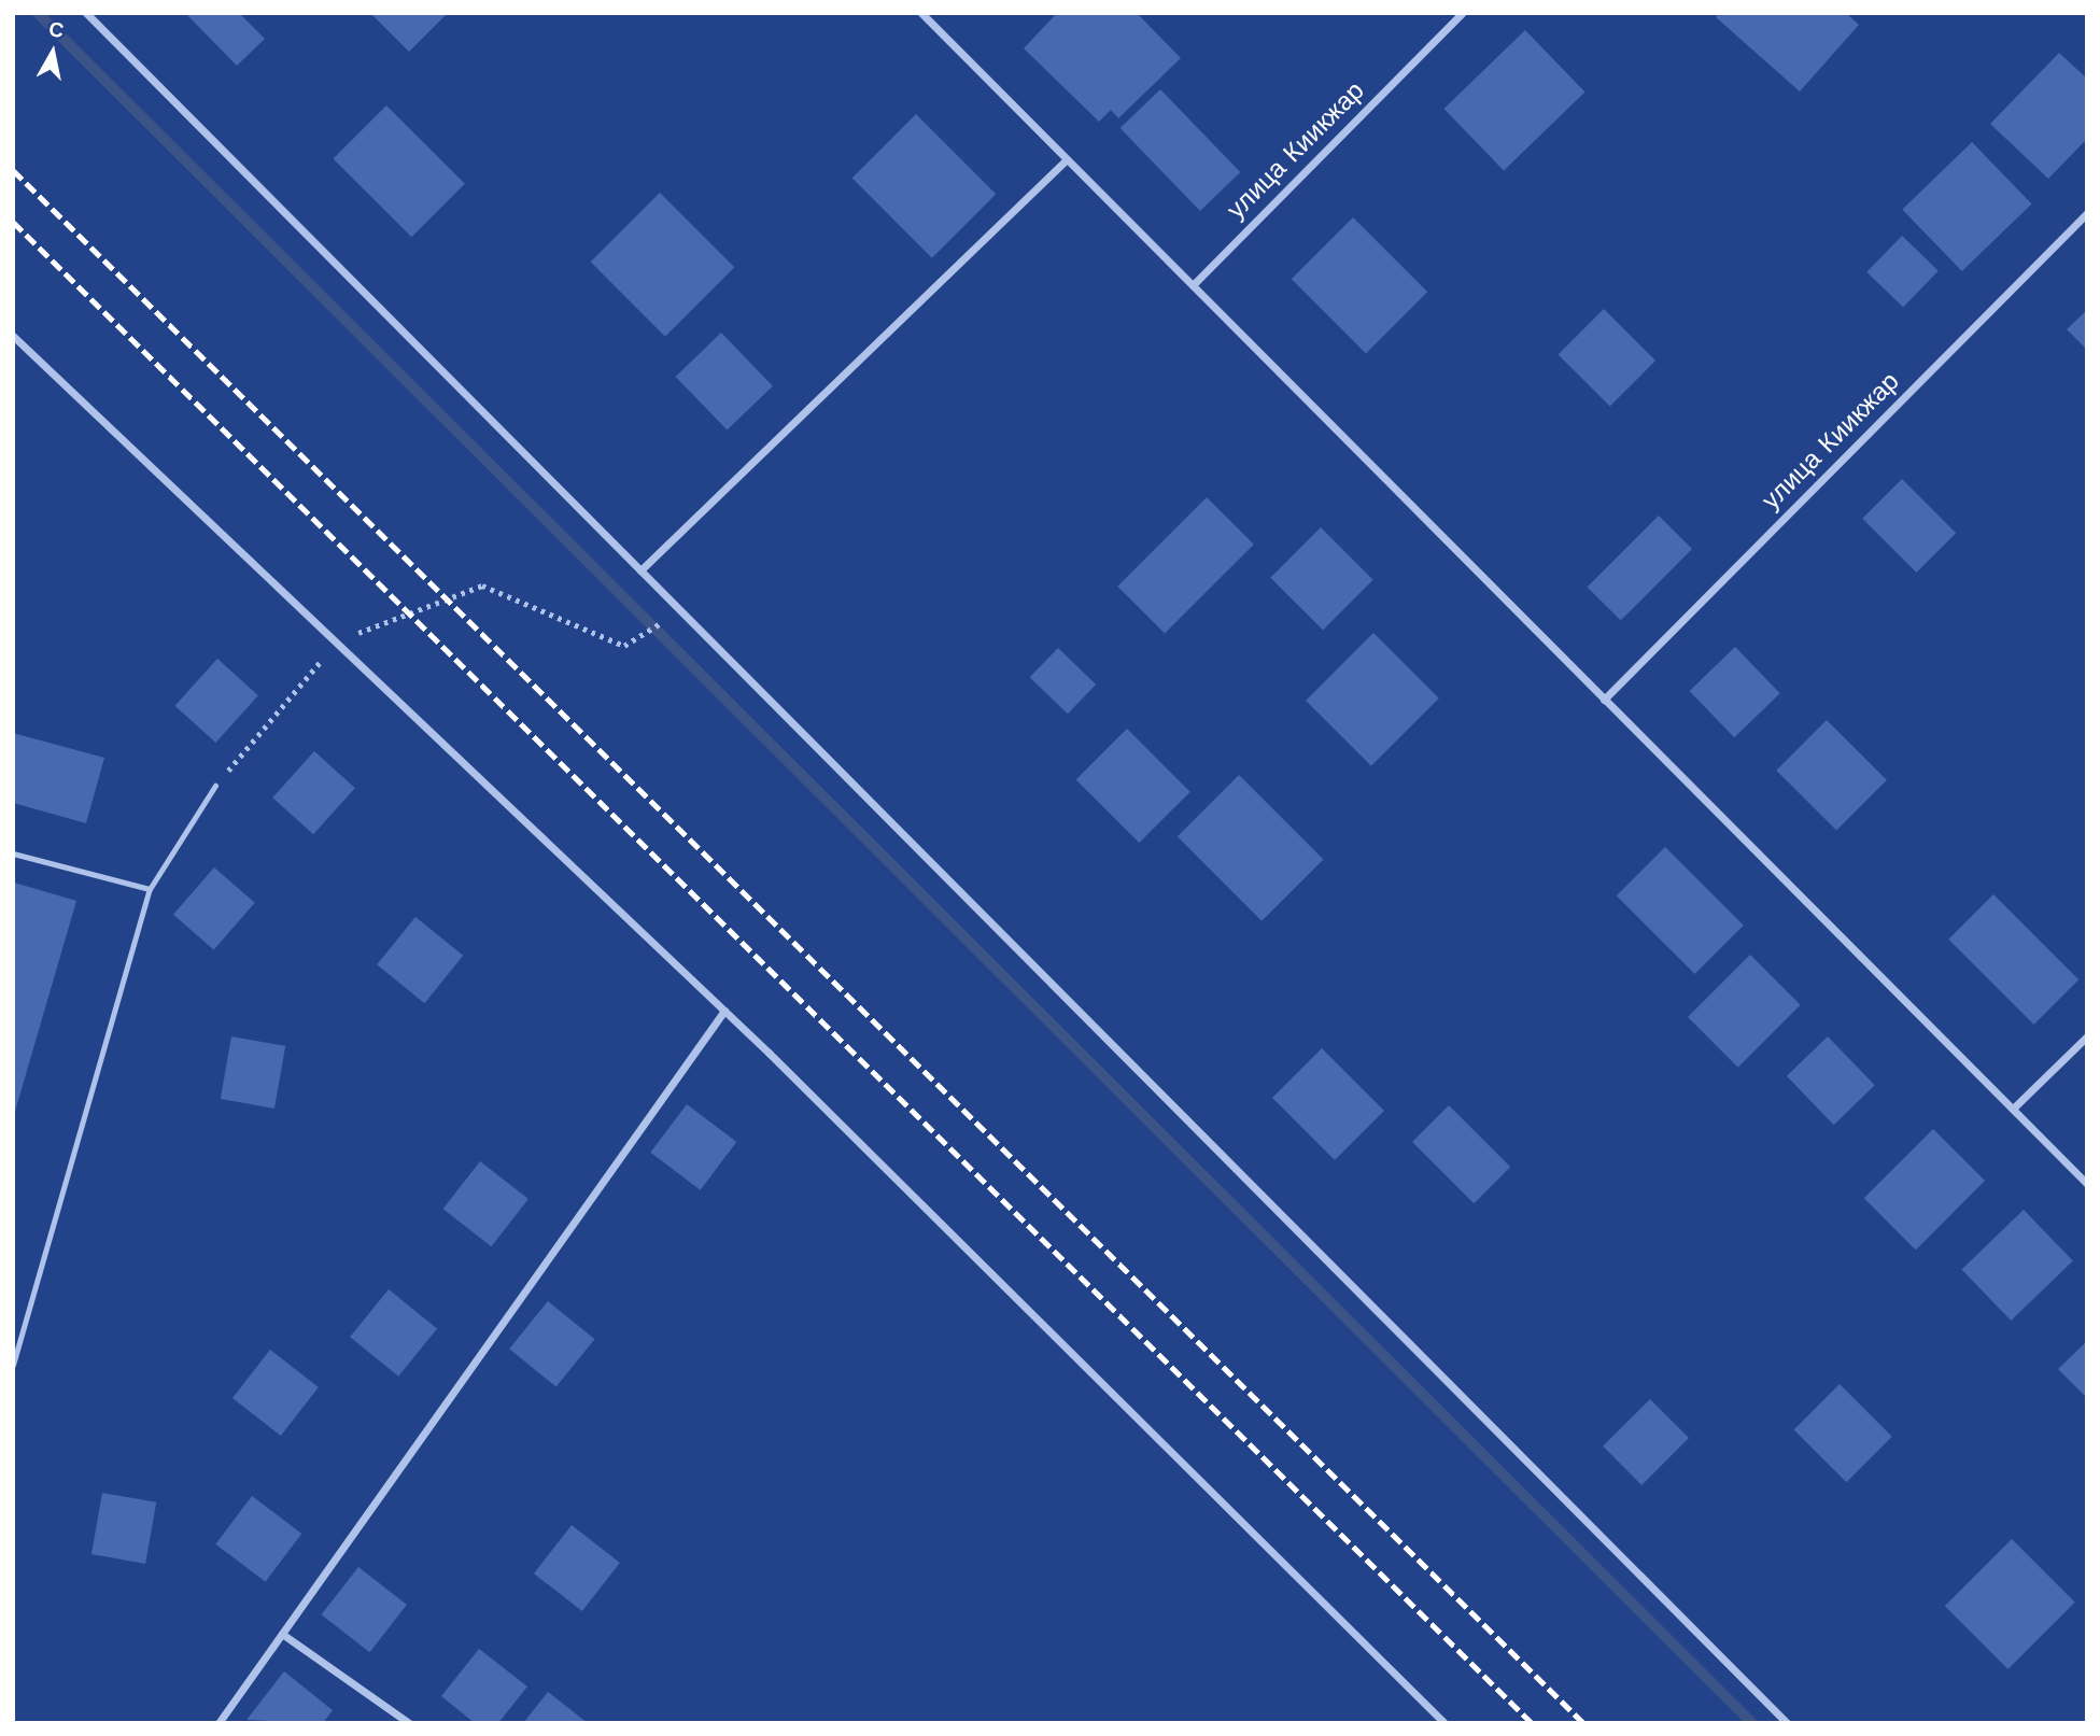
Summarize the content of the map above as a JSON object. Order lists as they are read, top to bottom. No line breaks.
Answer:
{"streets":{"street":["улица Киикжар"]},"north":"top"}
